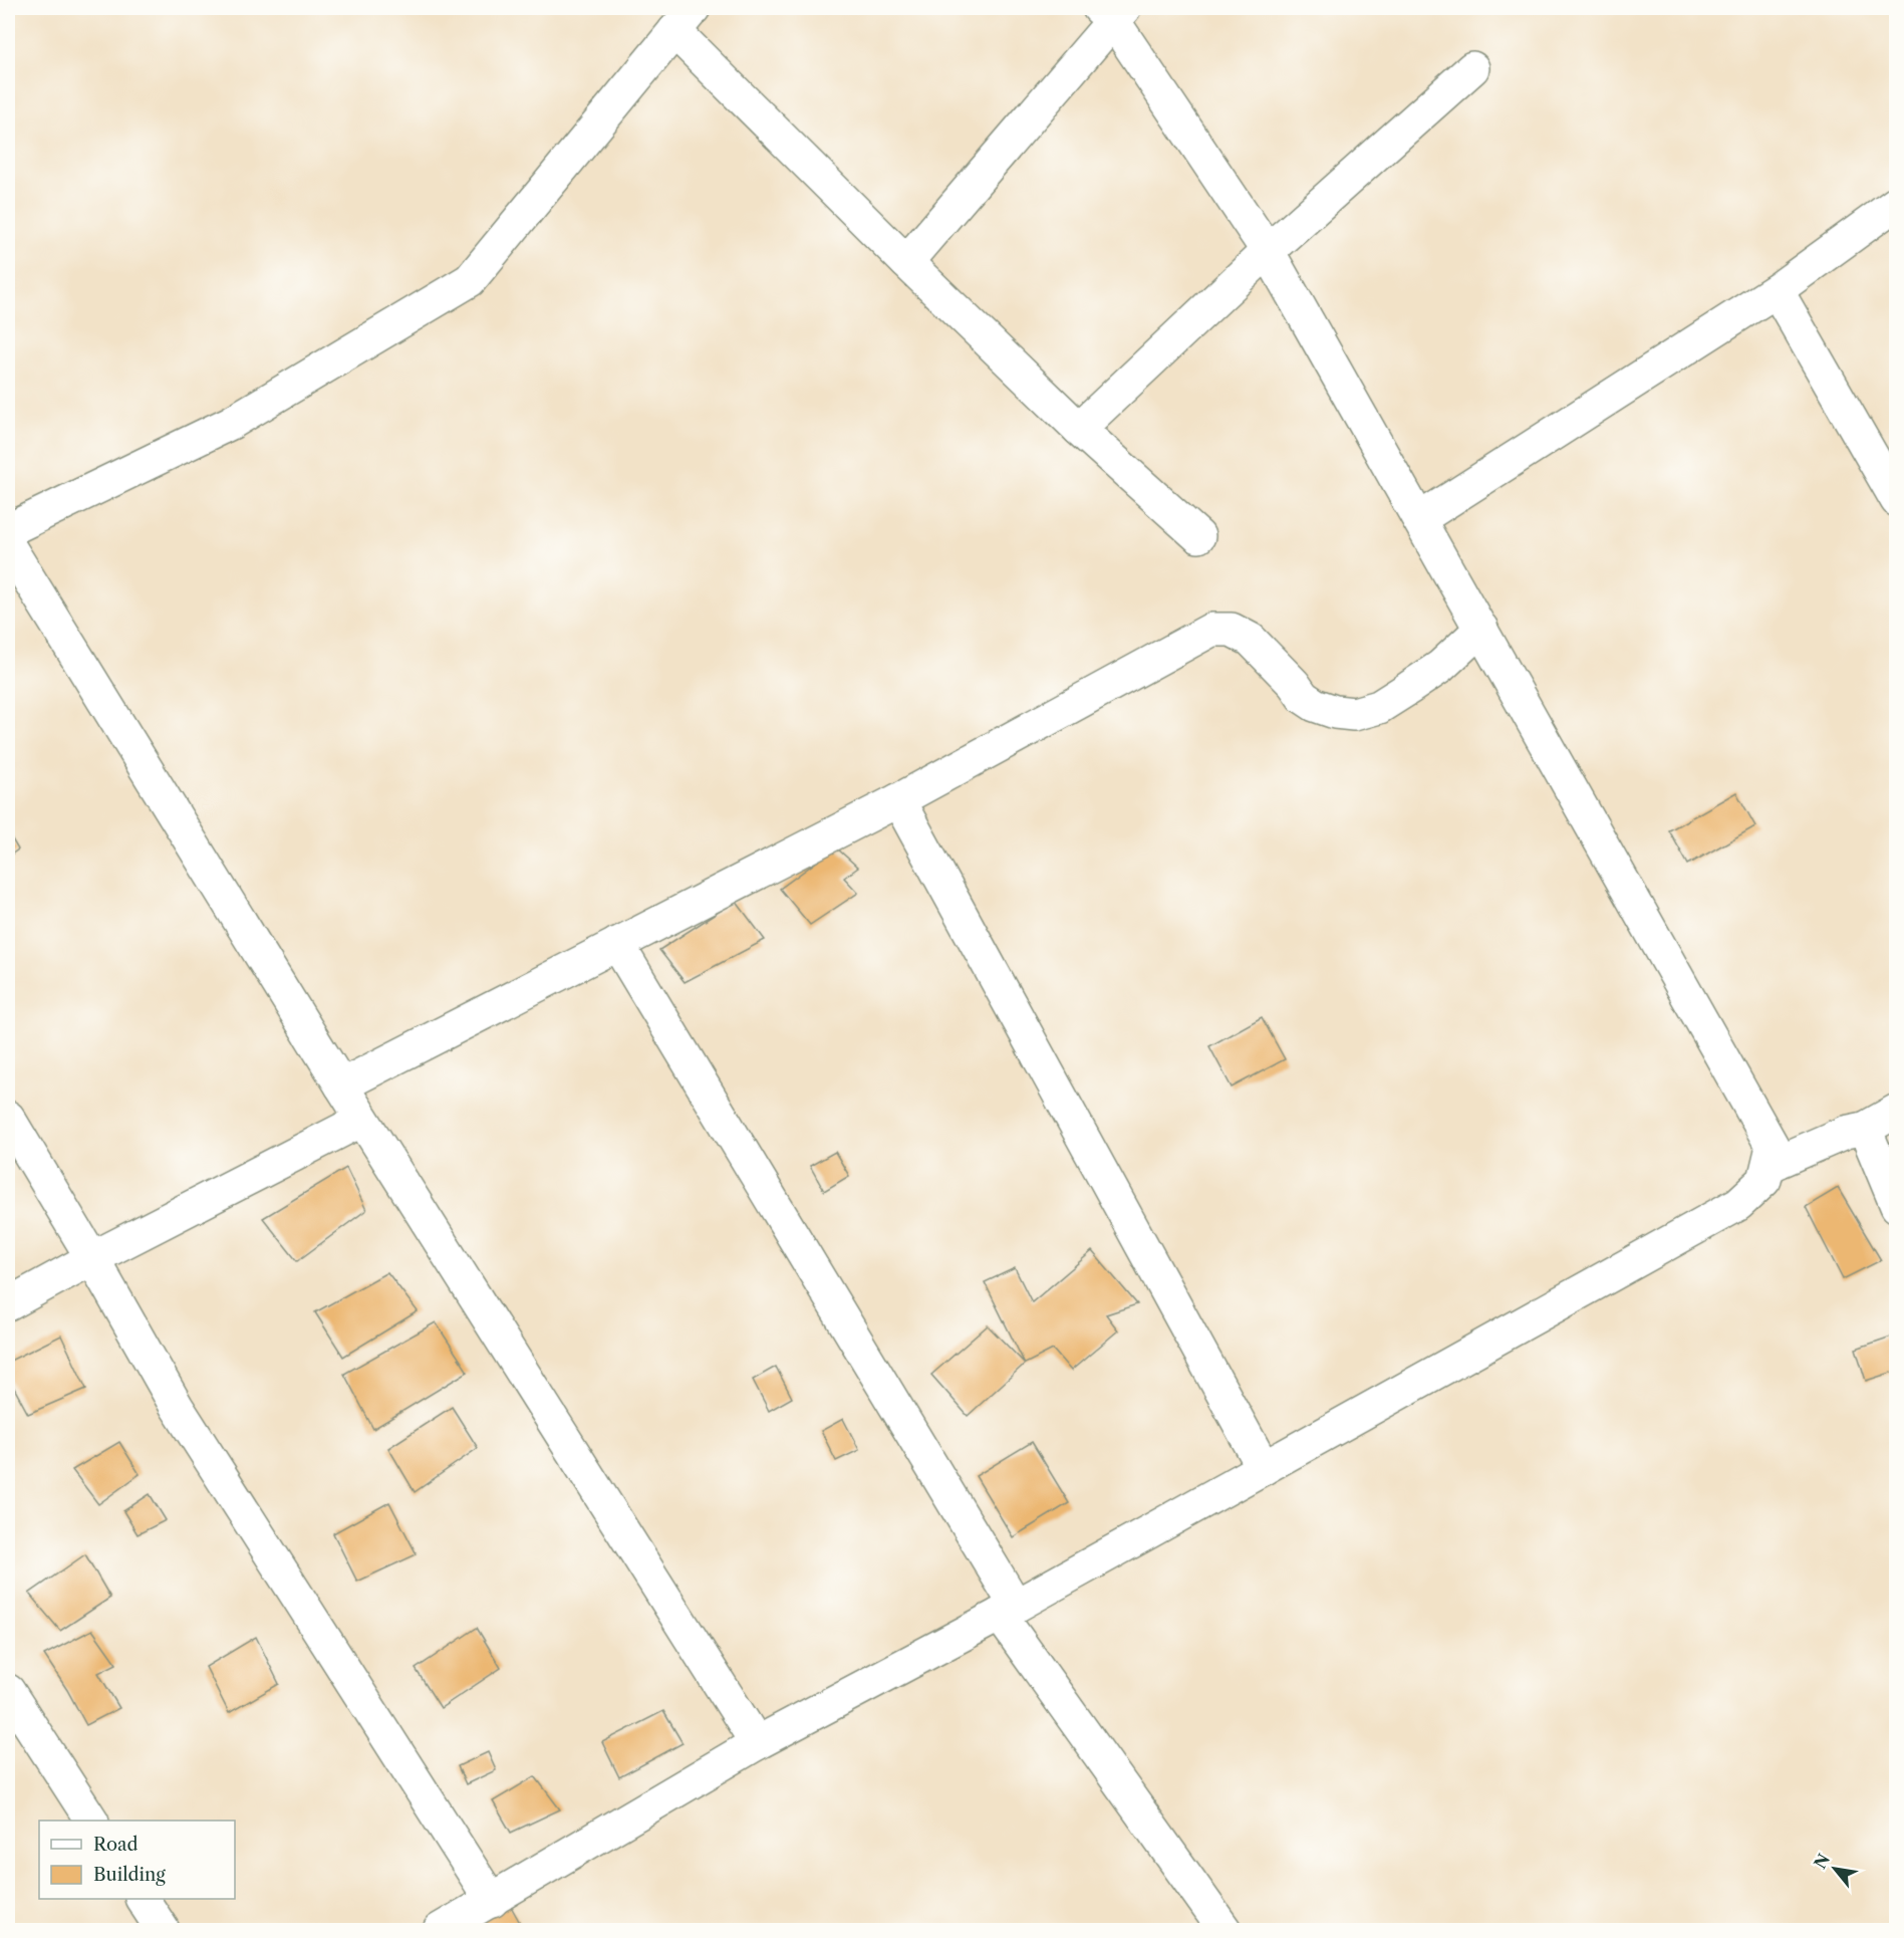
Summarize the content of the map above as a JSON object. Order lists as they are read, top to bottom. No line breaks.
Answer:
{"legend":["Road","Building"],"north":"top left"}
